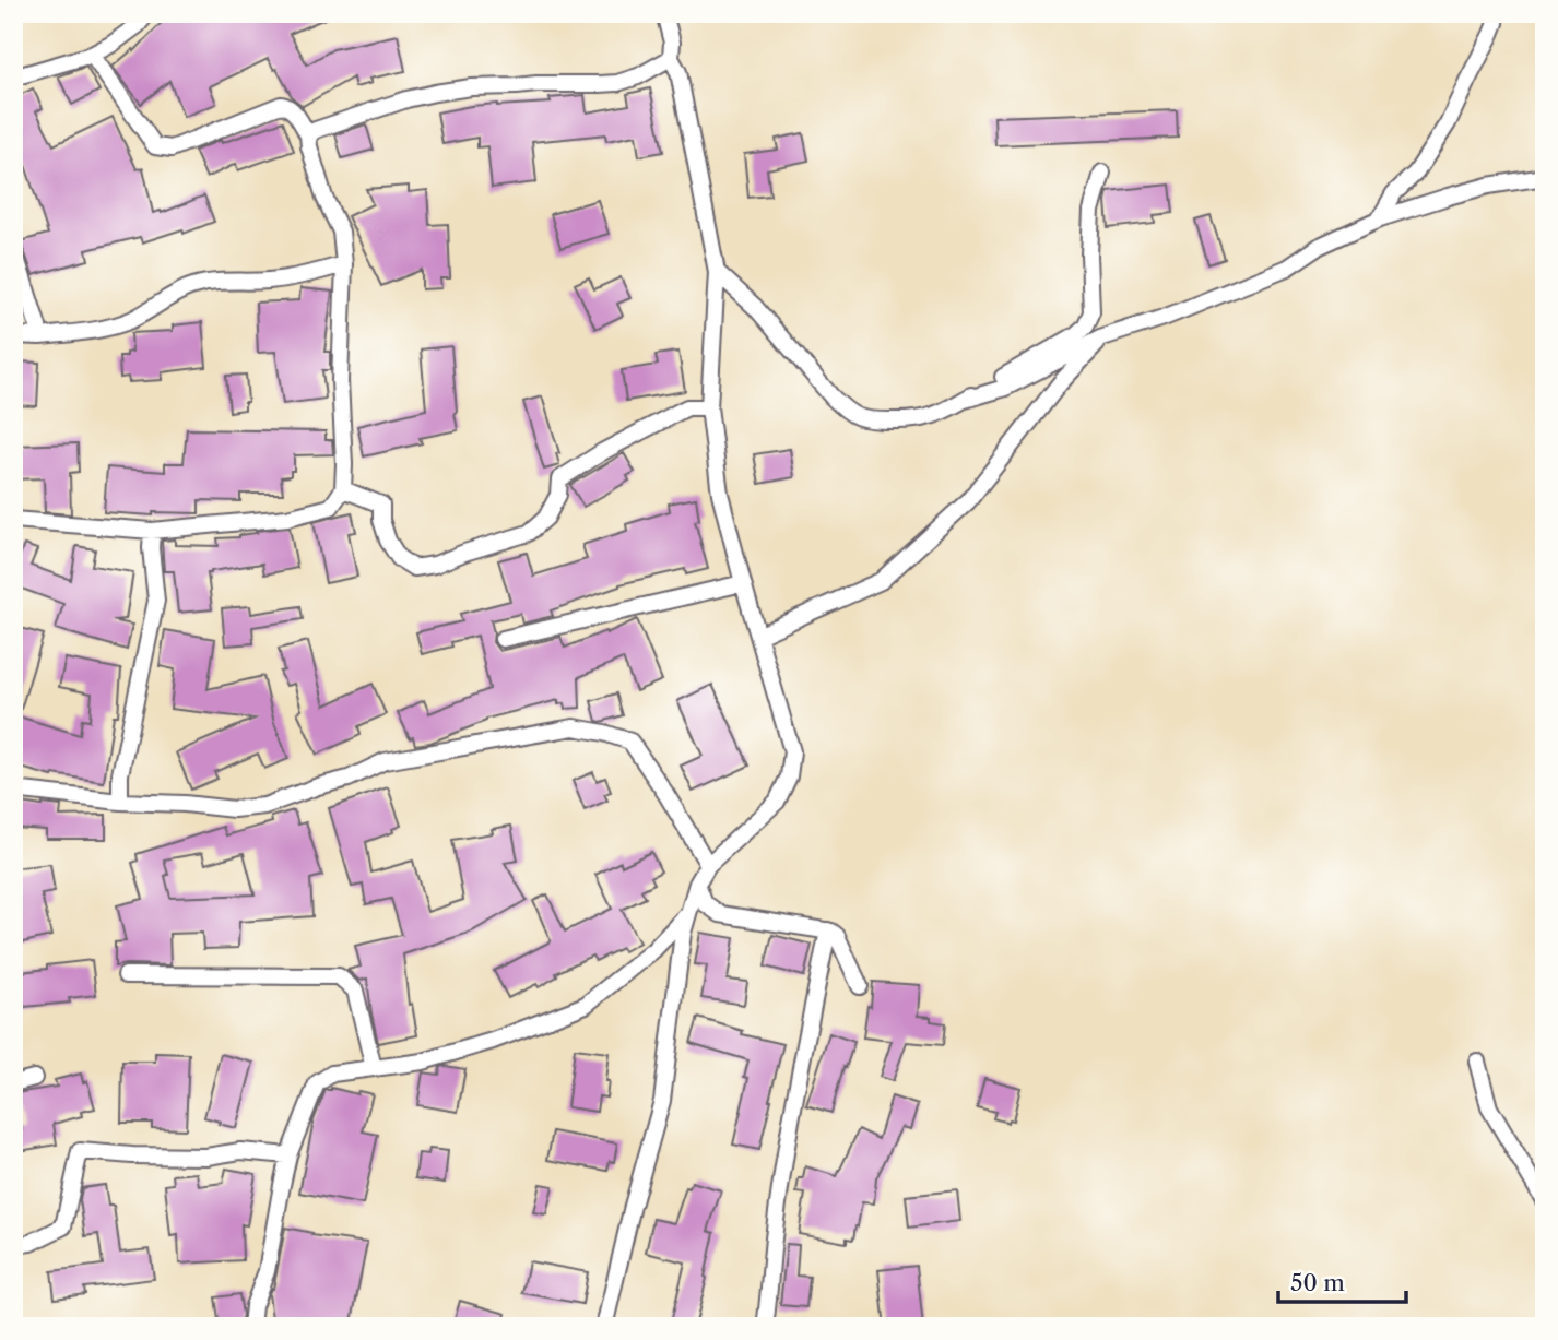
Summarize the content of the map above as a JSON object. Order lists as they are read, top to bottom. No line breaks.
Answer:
{"scale_bar":"50 m"}
